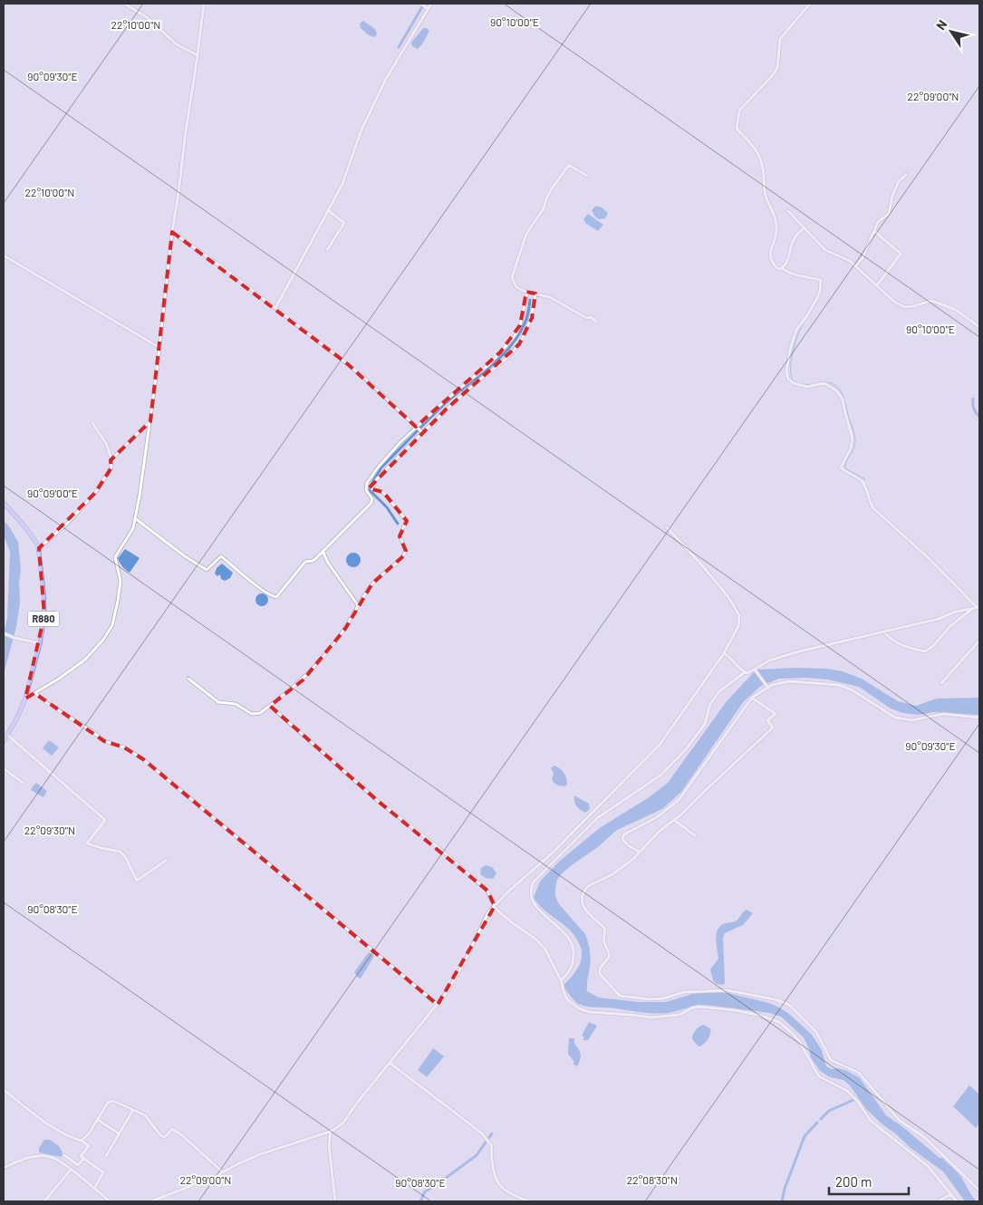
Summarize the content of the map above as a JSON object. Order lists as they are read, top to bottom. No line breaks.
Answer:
{"streets":{"main road":["R880"]},"scale_bar":"200 m","north":"top left","coordinates":["90°10'00\"E","22°10'00\"N","90°09'30\"E","22°09'00\"N","90°09'00\"E","22°09'30\"N","90°08'30\"E","22°08'30\"N"]}
